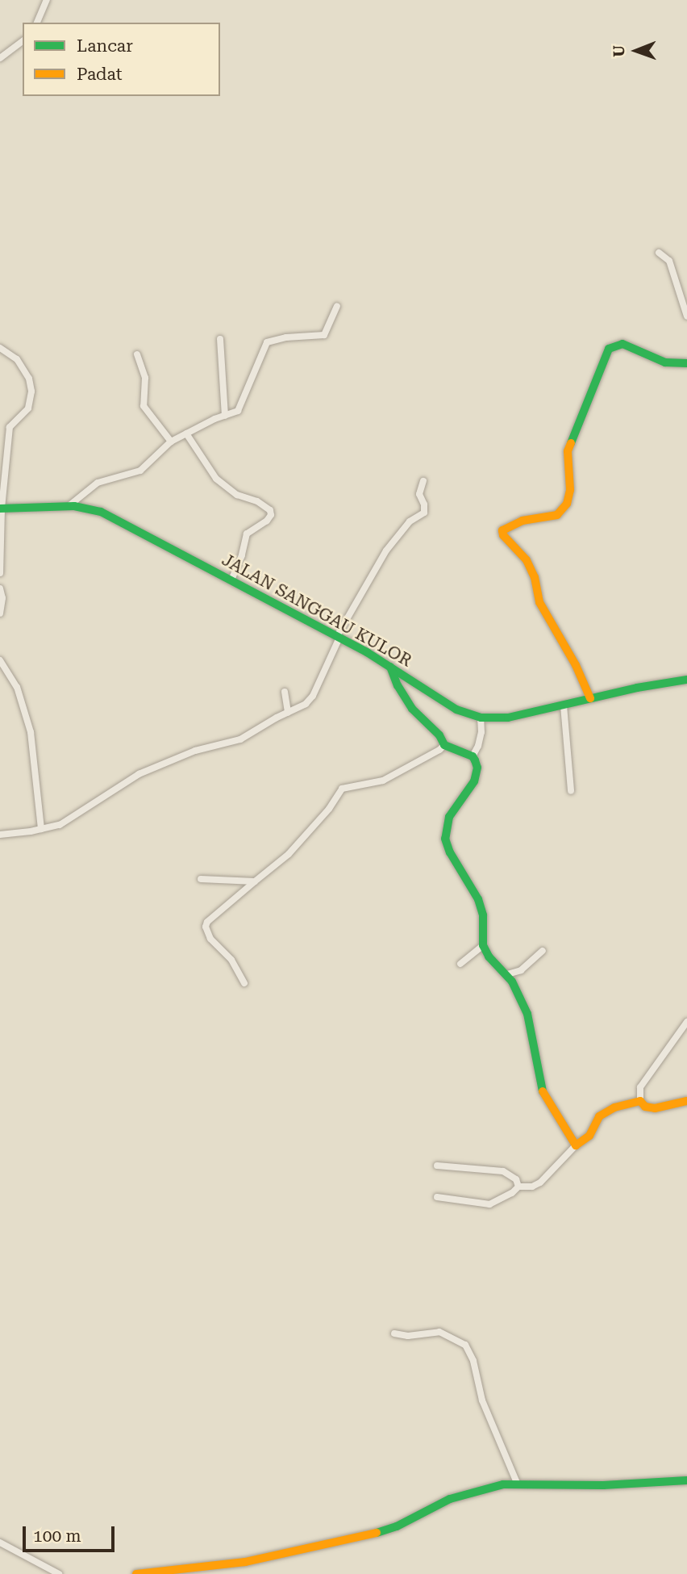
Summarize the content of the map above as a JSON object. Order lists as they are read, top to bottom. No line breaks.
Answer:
{"streets":{"street":["JALAN SANGGAU KULOR"]},"legend":["Lancar","Padat"],"scale_bar":"100 m","north":"left"}
